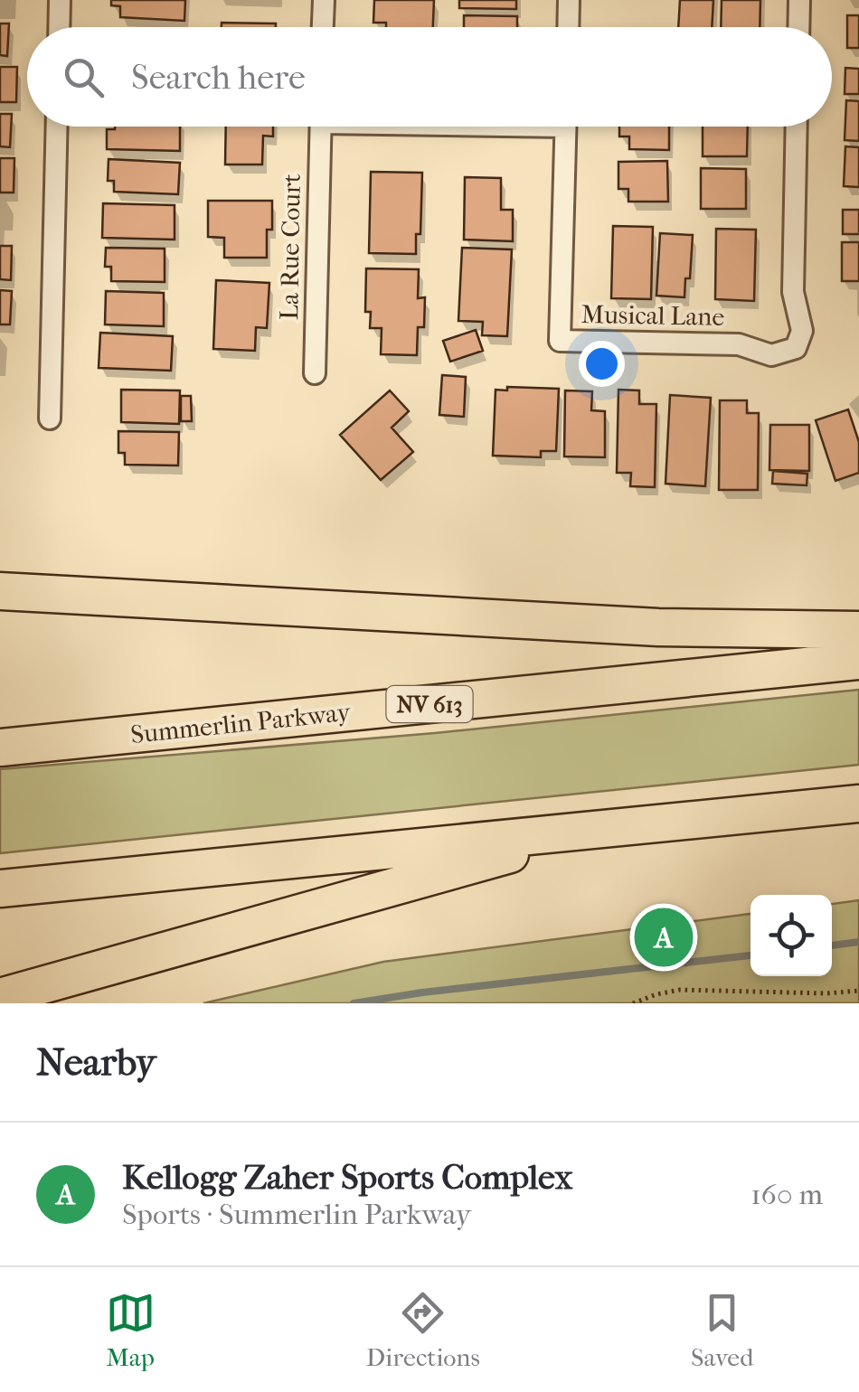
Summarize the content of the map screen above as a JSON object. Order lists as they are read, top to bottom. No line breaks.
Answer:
{"streets":{"highway":["NV 613","Summerlin Parkway"],"street":["La Rue Court","Musical Lane"]},"page":{"search":"Search here","pins":"A","heading":"Nearby","list":[{"mark":"A","name":"Kellogg Zaher Sports Complex","note":"Sports · Summerlin Parkway","value":"160 m"}],"nav":["Map","Directions","Saved"]}}
